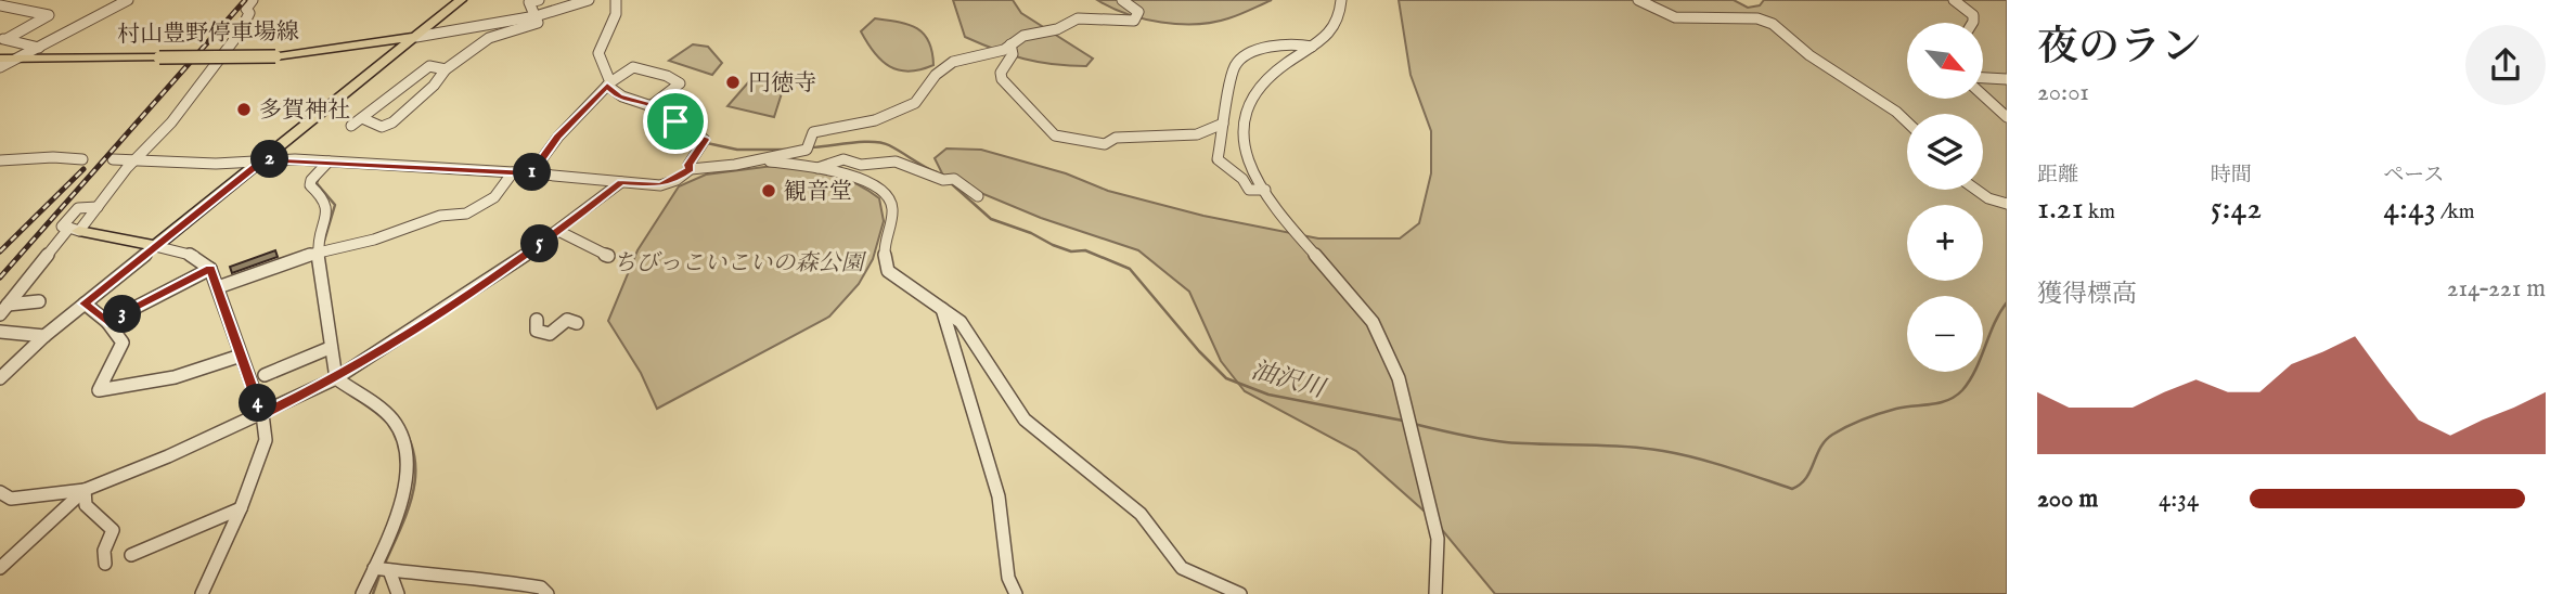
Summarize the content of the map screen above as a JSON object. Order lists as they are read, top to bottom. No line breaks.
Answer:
{"streets":{"main road":["村山豊野停車場線"]},"water":["油沢川"],"parks":["ちびっこいこいの森公園"],"places":["円徳寺","多賀神社","観音堂"],"north":"bottom right","page":{"heading":["夜のラン","20:01"],"map_buttons":["+","−"],"stats":[["距離","1.21 km"],["時間","5:42"],["ペース","4:43 /km"]],"pins":["2","1","5","3","4"],"chart":["獲得標高","214–221 m"],"list":[{"name":"200 m","note":"4:34"}]}}
